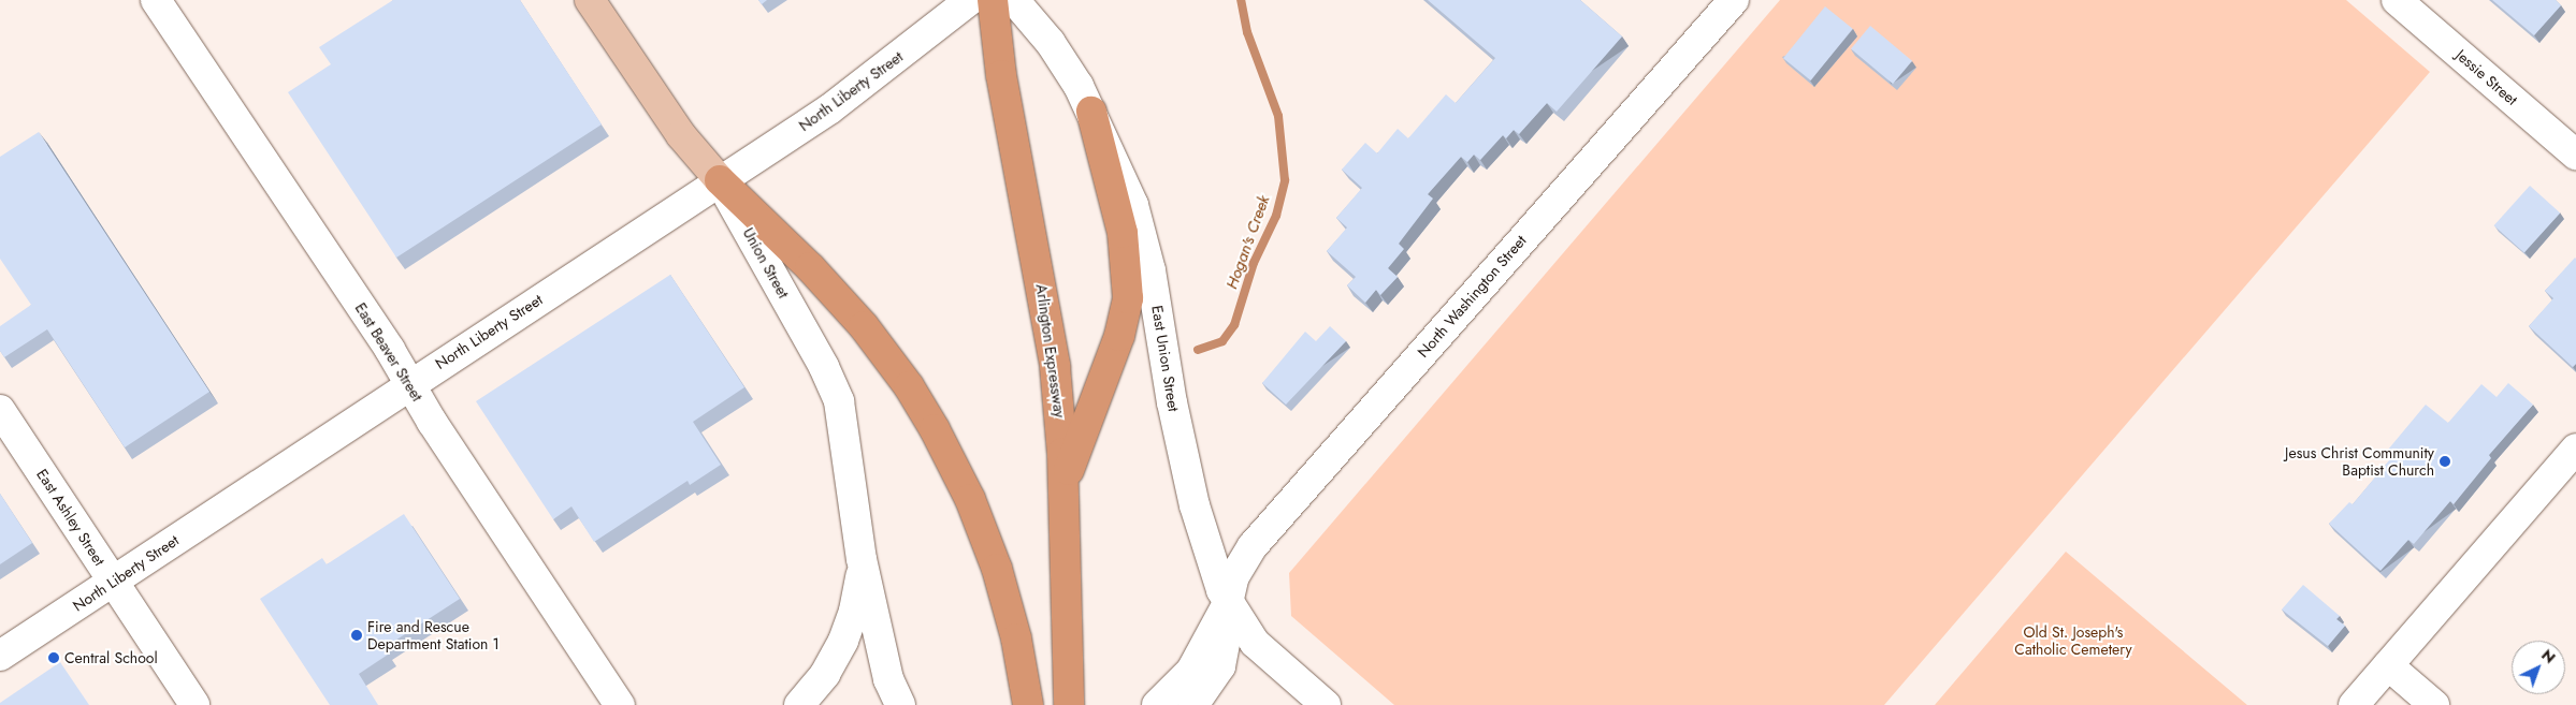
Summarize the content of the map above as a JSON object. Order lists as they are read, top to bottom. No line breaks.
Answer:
{"streets":{"highway":["Arlington Expressway"],"main road":["Union Street"],"street":["Jessie Street","North Liberty Street","North Washington Street","East Beaver Street","East Union Street","East Ashley Street"]},"crossings":[["North Liberty Street","Union Street"],["North Liberty Street","East Beaver Street"],["North Liberty Street","East Ashley Street"],["North Washington Street","East Union Street"]],"water":["Hogan's Creek"],"parks":["Old St. Joseph's Catholic Cemetery"],"places":["Jesus Christ Community Baptist Church","Fire and Rescue Department Station 1","Central School"],"north":"top right"}
